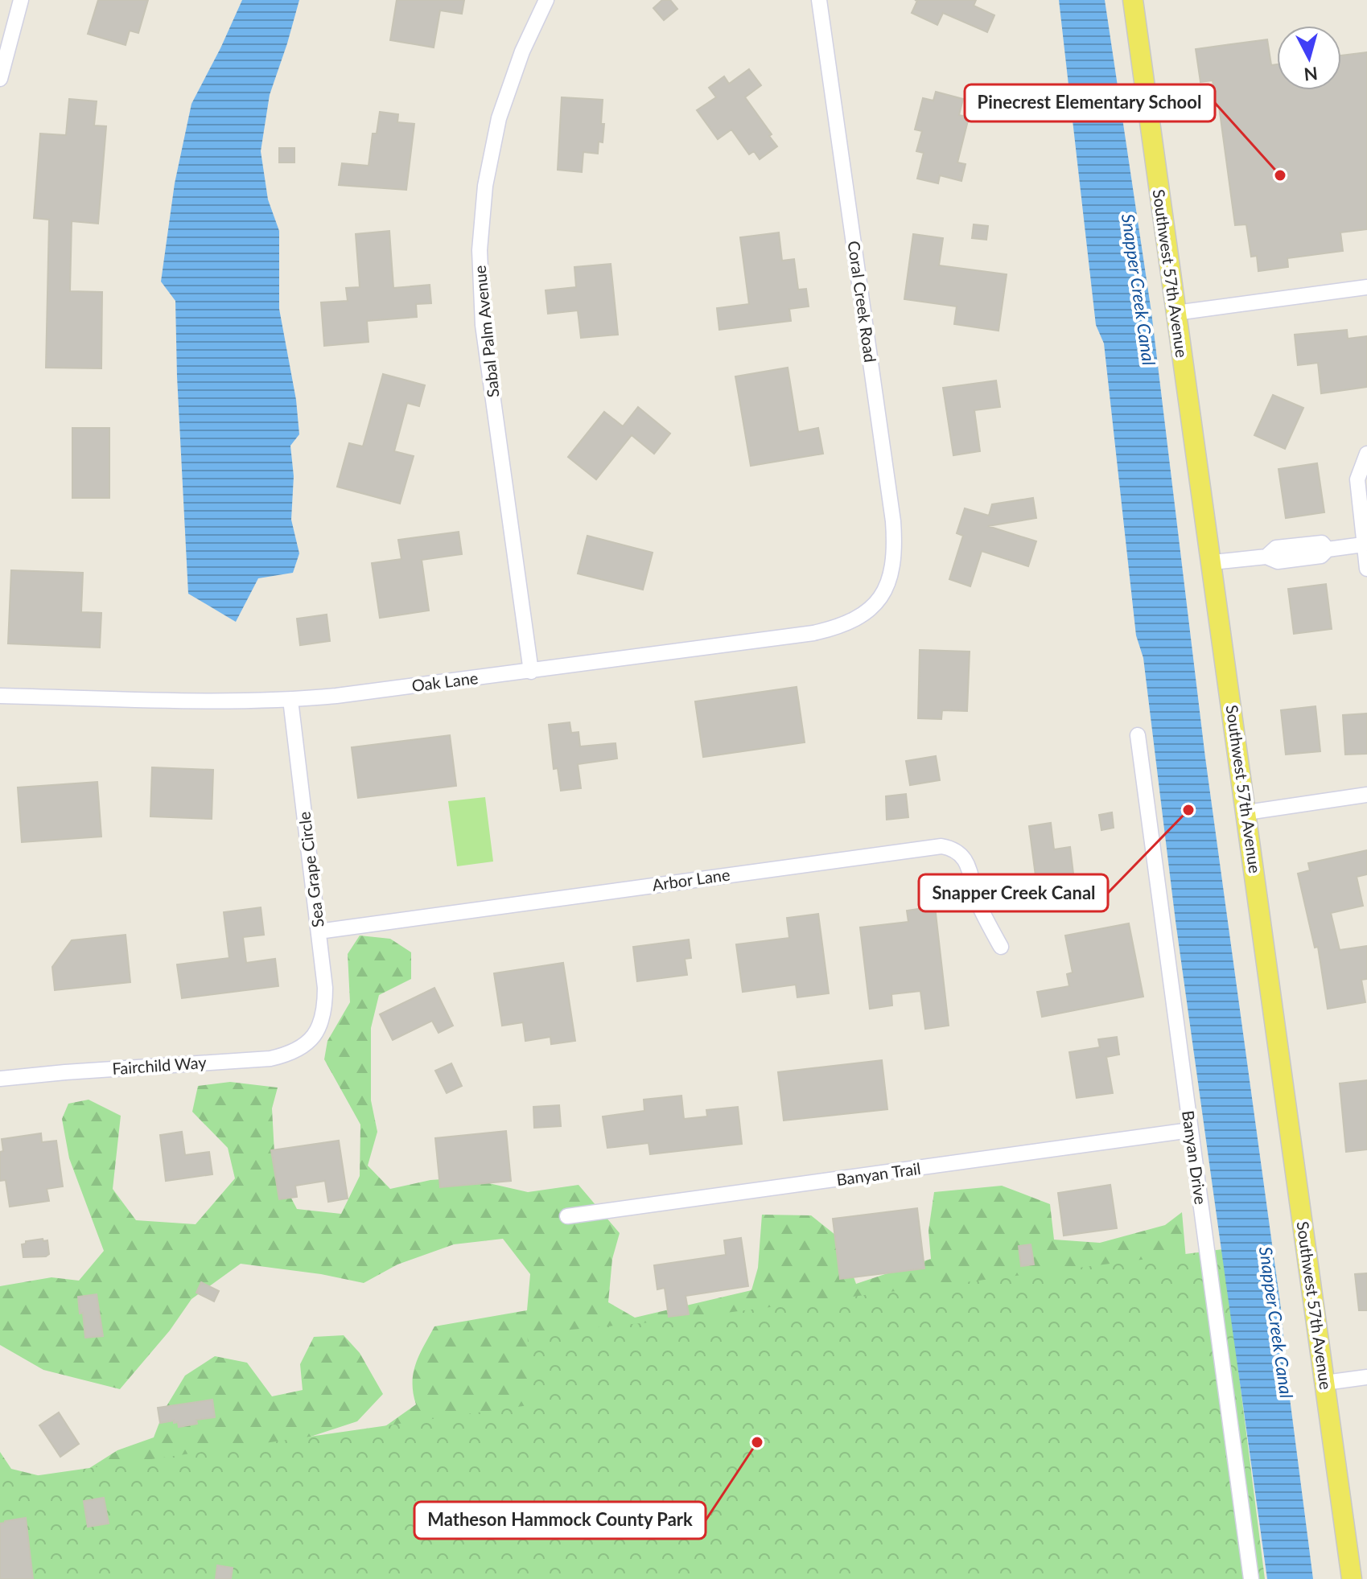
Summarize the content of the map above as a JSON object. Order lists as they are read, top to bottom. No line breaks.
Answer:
{"streets":{"main road":["Southwest 57th Avenue"],"street":["Coral Creek Road","Sabal Palm Avenue","Oak Lane","Sea Grape Circle","Arbor Lane","Fairchild Way","Banyan Drive","Banyan Trail"]},"crossings":[["Coral Creek Road","Oak Lane"],["Sabal Palm Avenue","Oak Lane"],["Oak Lane","Sea Grape Circle"],["Sea Grape Circle","Arbor Lane"],["Sea Grape Circle","Fairchild Way"],["Banyan Drive","Banyan Trail"]],"water":["Snapper Creek Canal"],"places":["Pinecrest Elementary School","Snapper Creek Canal","Matheson Hammock County Park"],"north":"bottom"}
